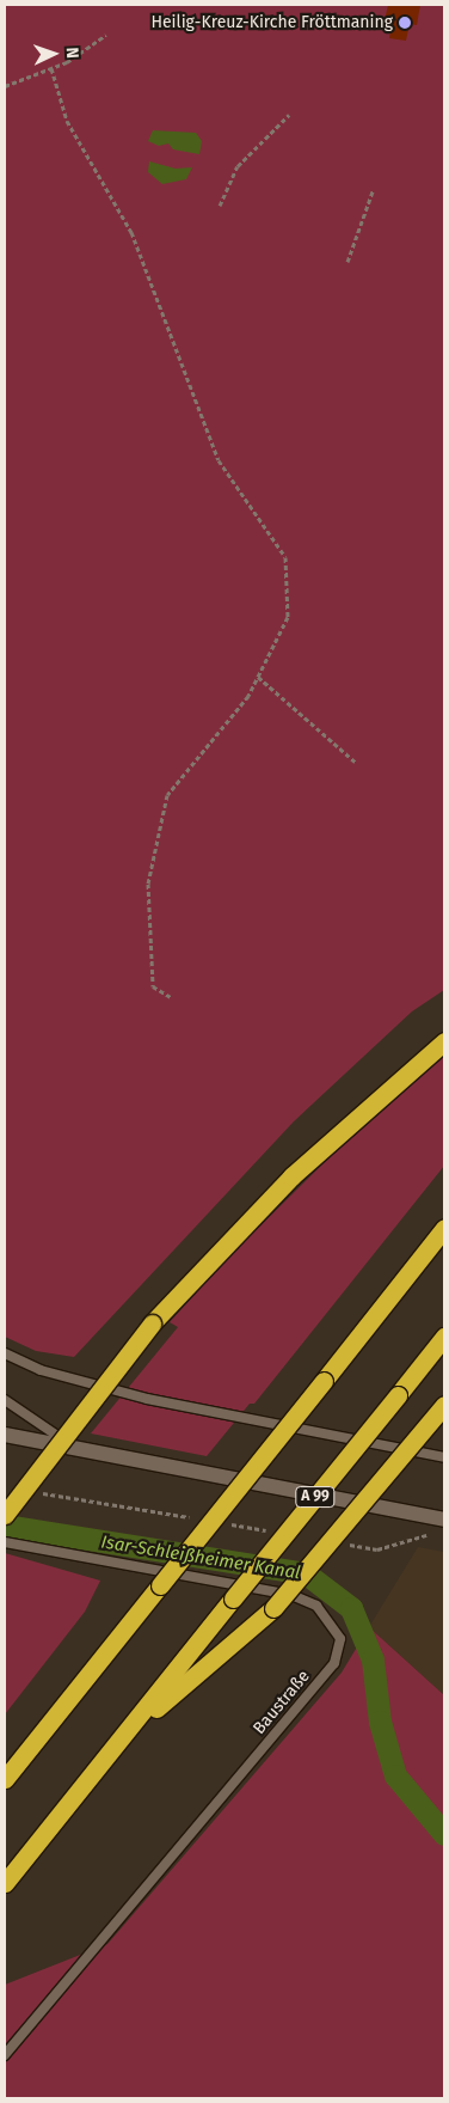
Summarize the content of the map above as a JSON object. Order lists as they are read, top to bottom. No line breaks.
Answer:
{"streets":{"highway":["A 99"],"lane":["Baustraße"]},"water":["Isar-Schleißheimer Kanal"],"places":["Heilig-Kreuz-Kirche Fröttmaning"],"north":"right"}
